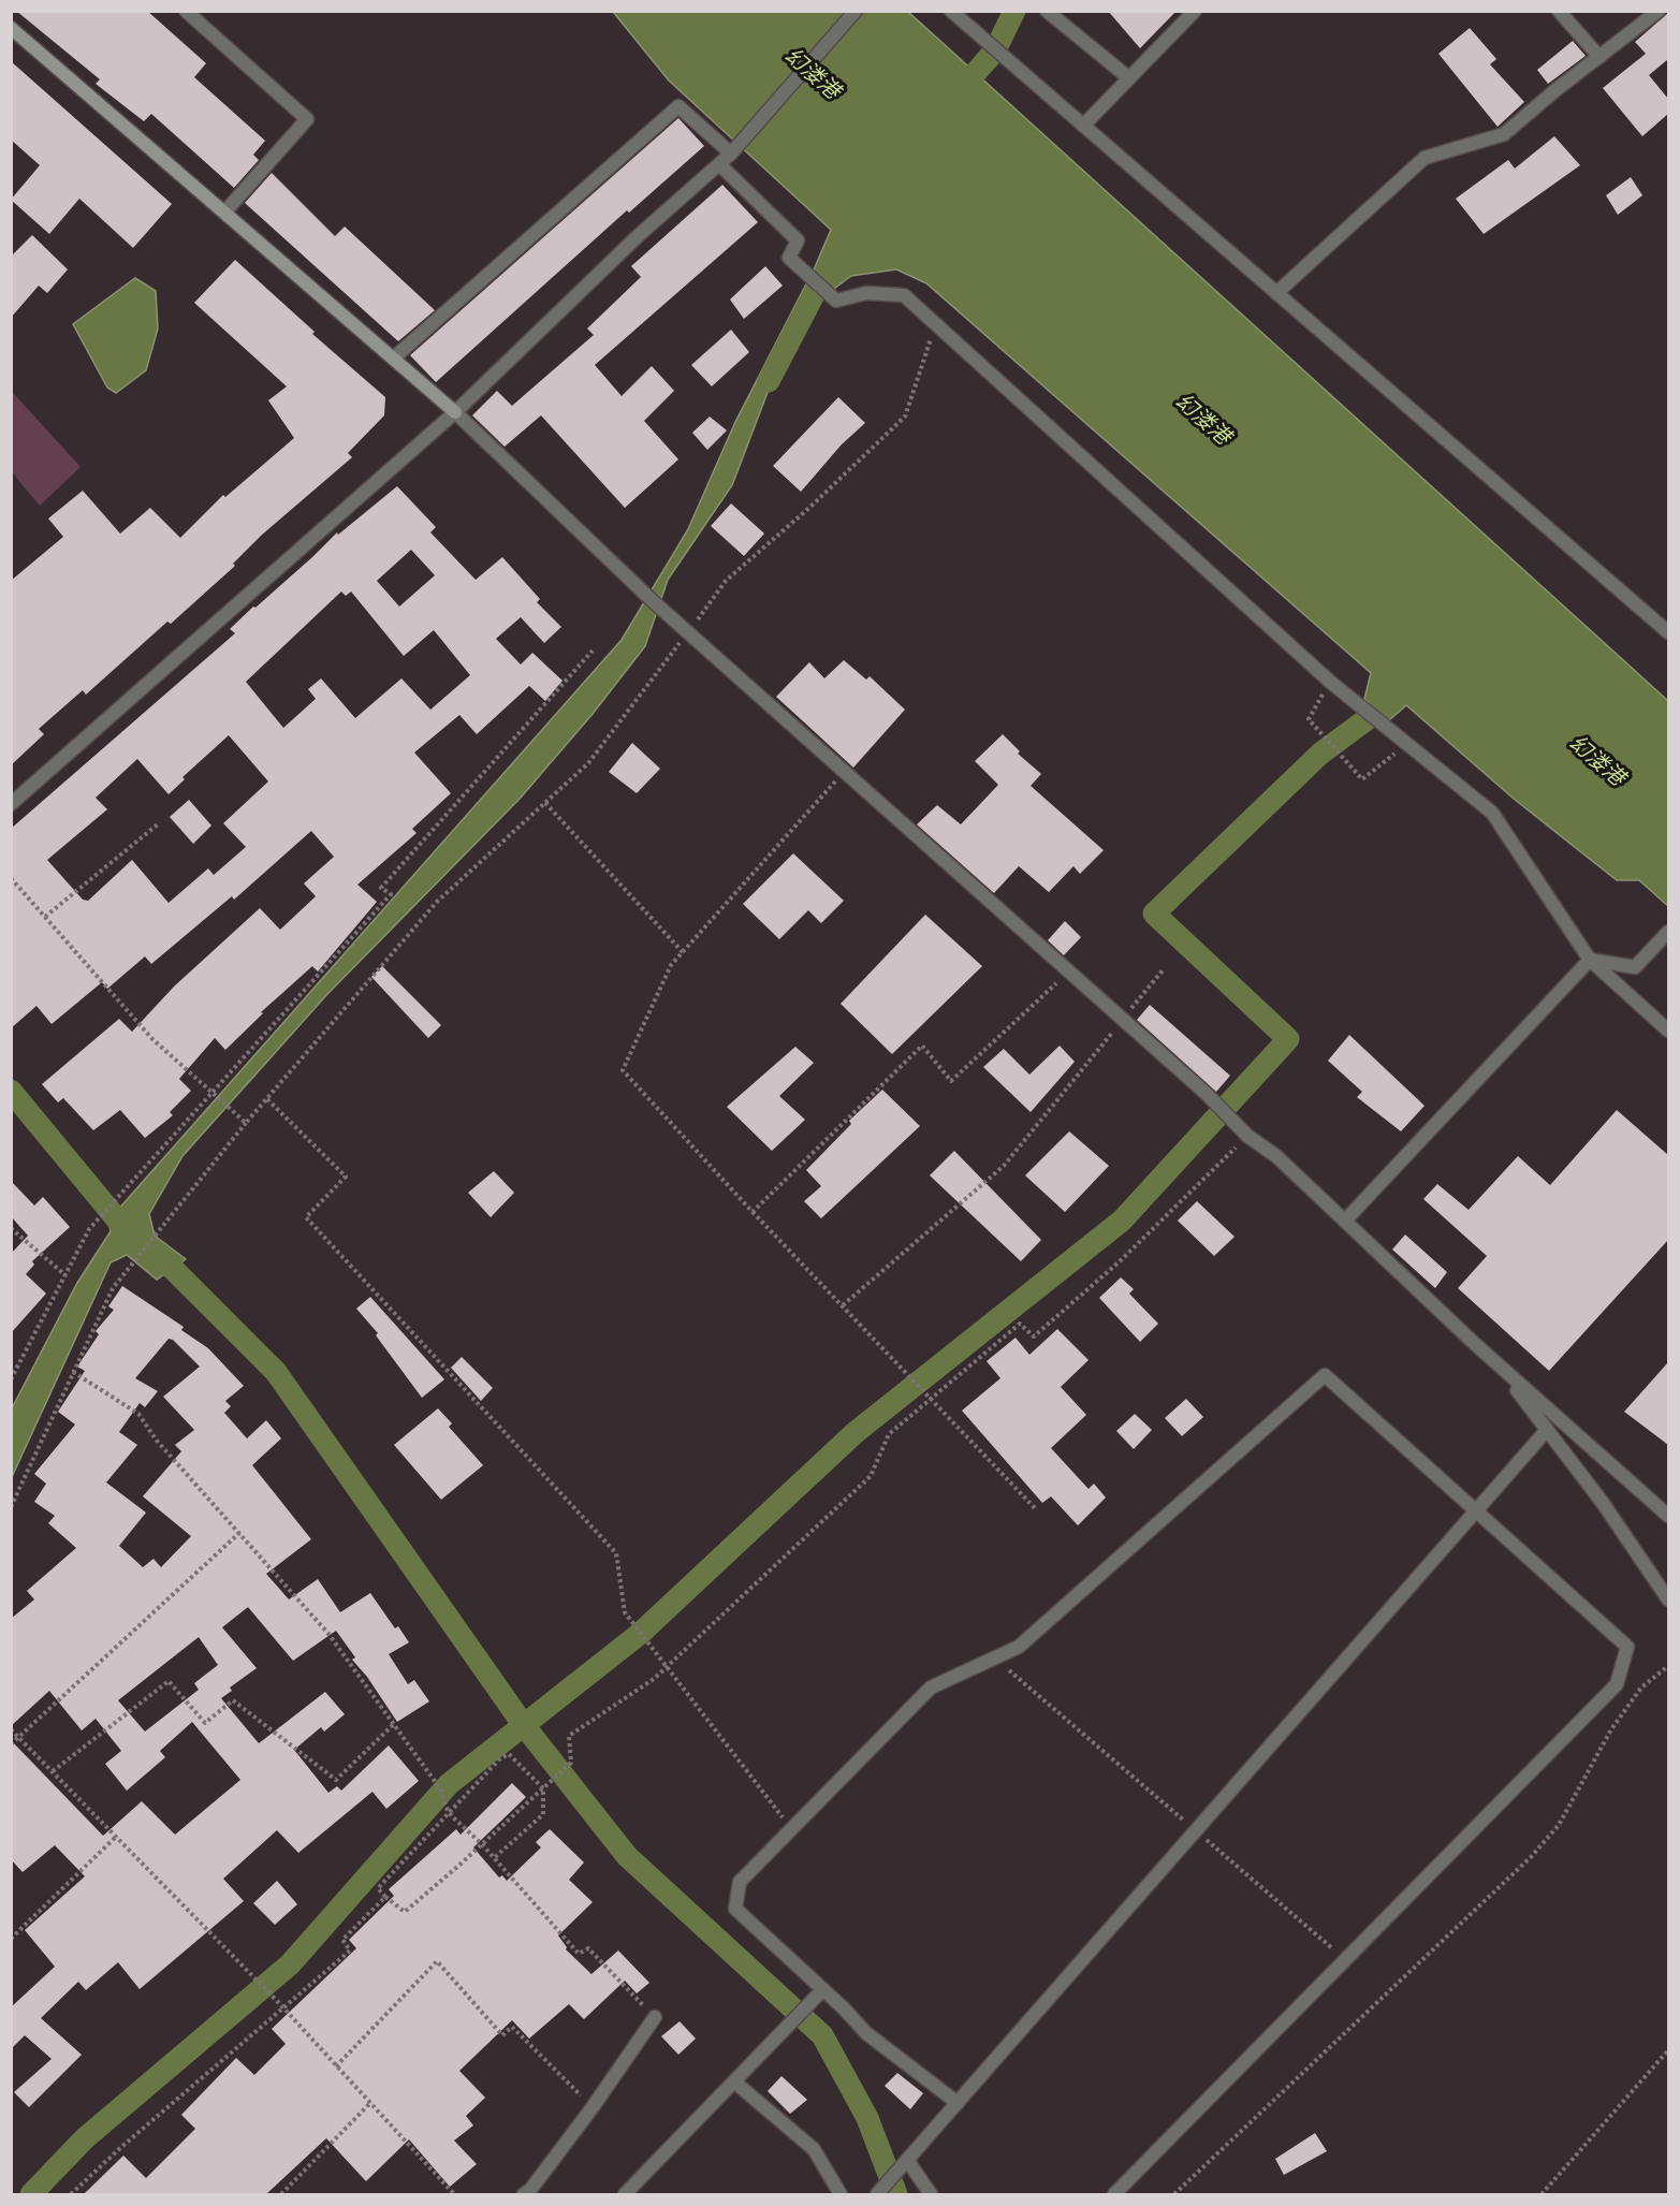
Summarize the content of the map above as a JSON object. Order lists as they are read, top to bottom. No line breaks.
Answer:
{"water":["幻溇港"]}
